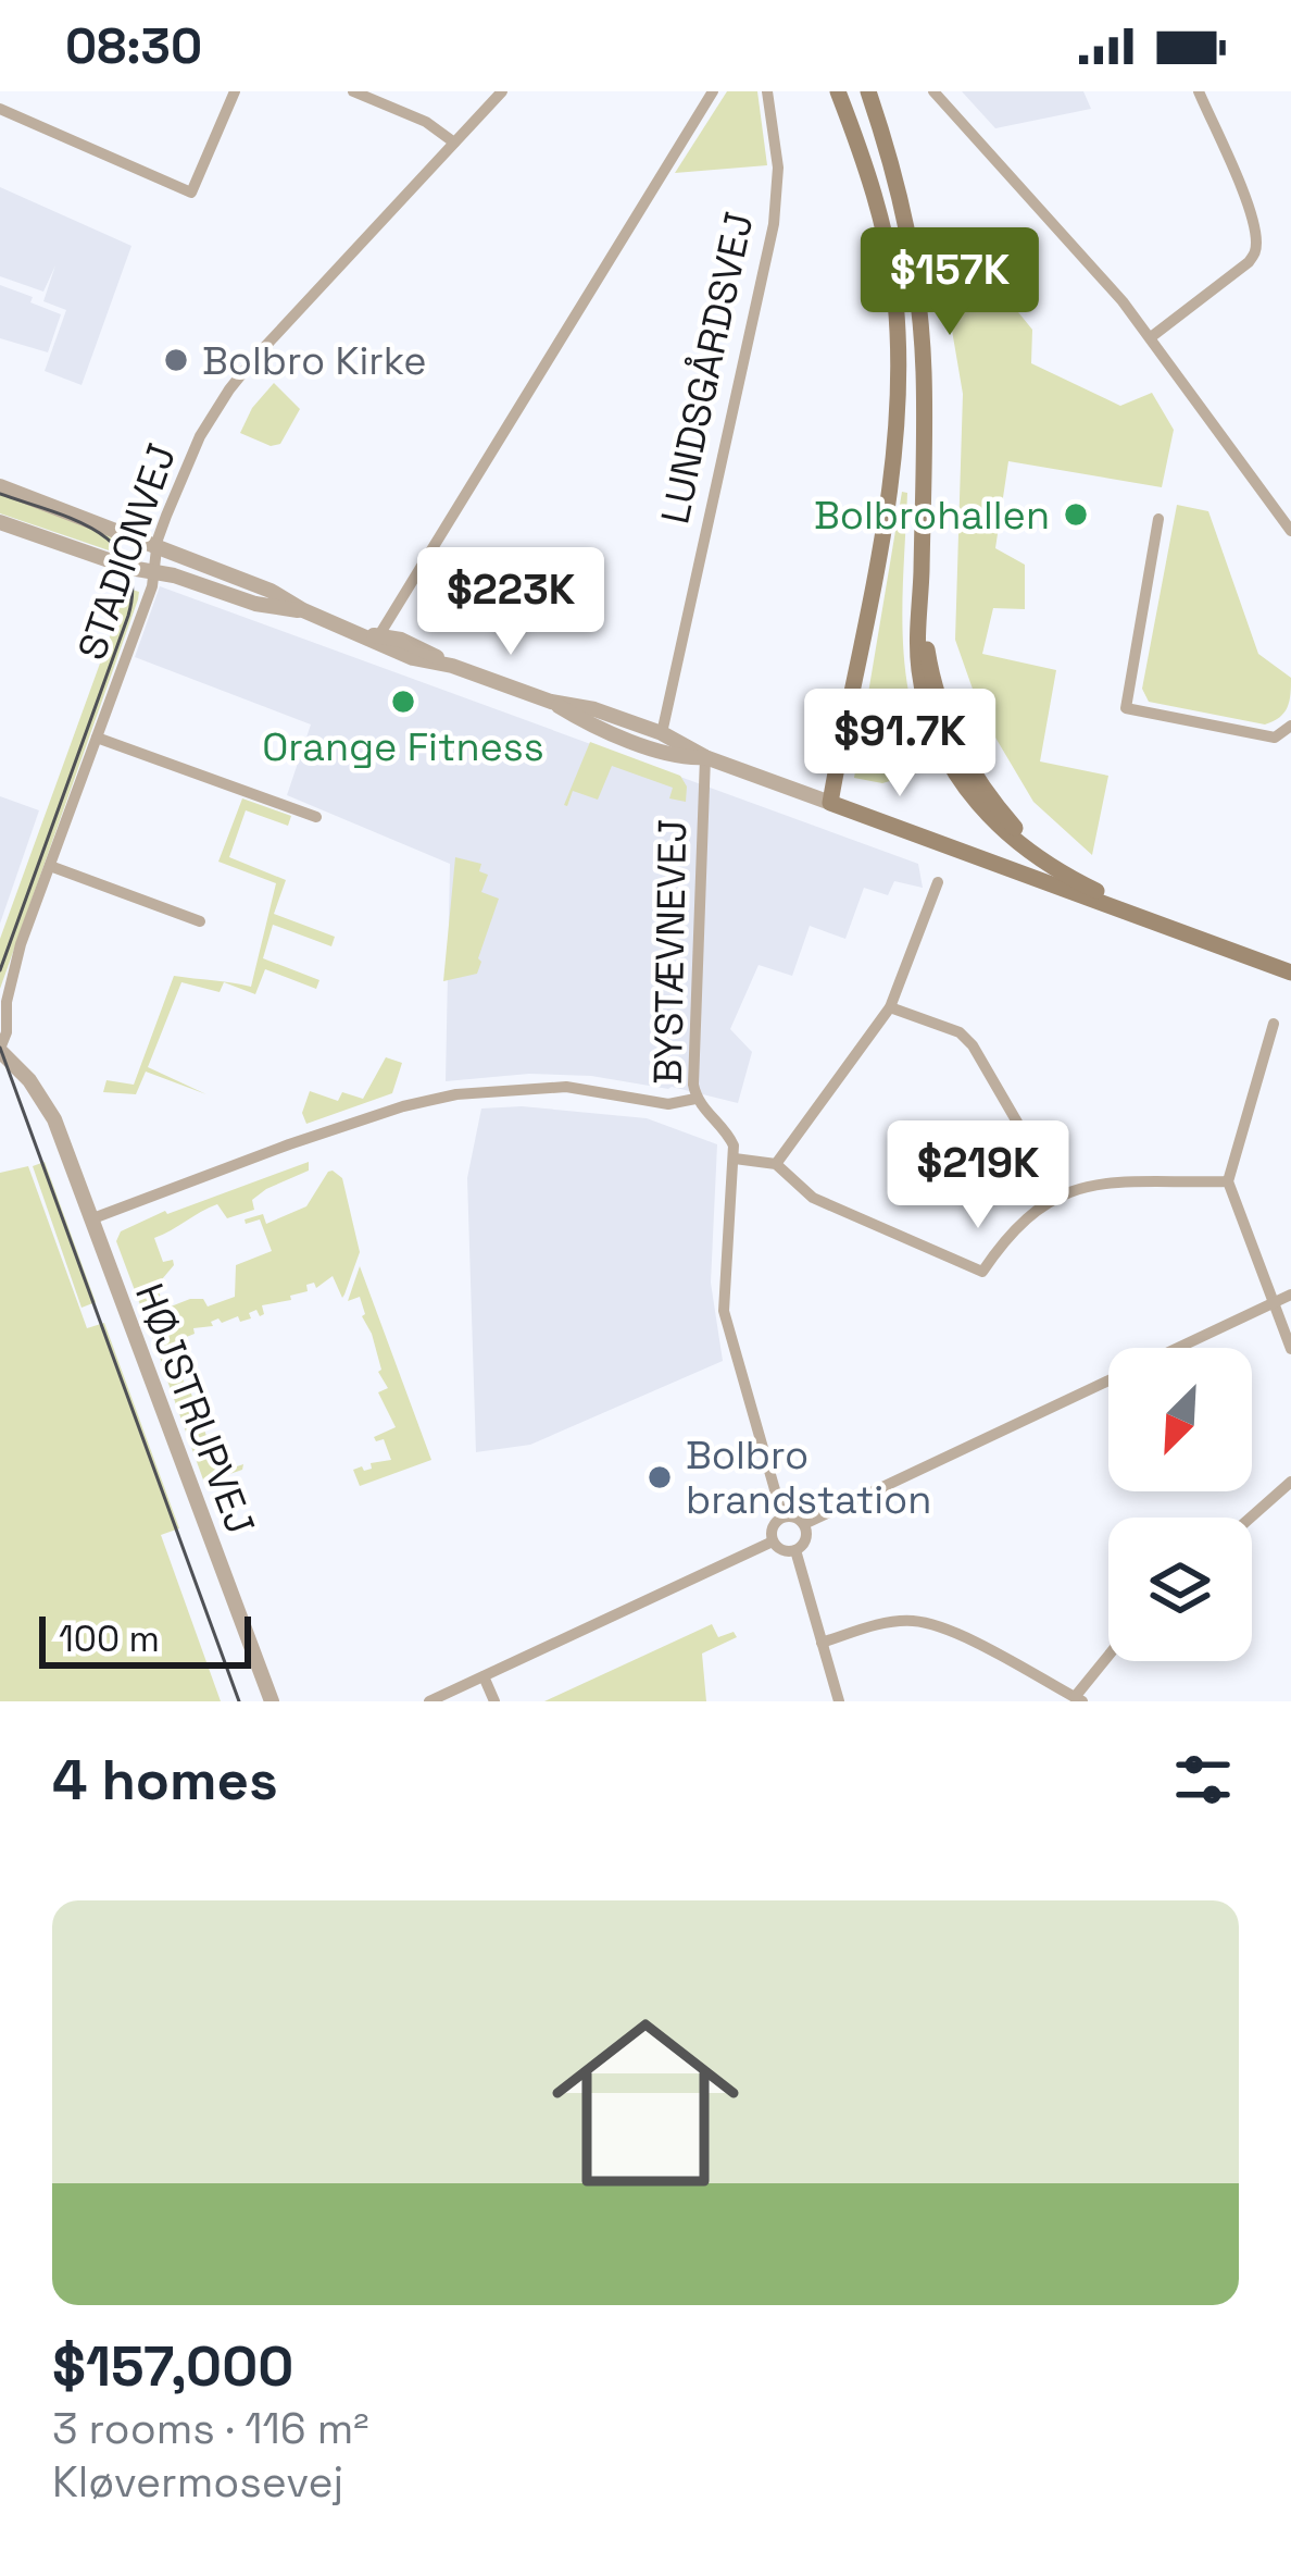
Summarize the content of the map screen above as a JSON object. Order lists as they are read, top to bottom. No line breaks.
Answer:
{"streets":{"street":["LUNDSGÅRDSVEJ","STADIONVEJ","BYSTÆVNEVEJ","HØJSTRUPVEJ"]},"crossings":[["STADIONVEJ","HØJSTRUPVEJ"]],"places":["Bolbro Kirke","Bolbrohallen","Orange Fitness","Bolbro brandstation"],"scale_bar":"100 m","north":"bottom left","page":{"status":"08:30","price":["$157K","$223K","$91.7K","$219K"],"scale":"100 m","heading":"4 homes","list":[{"name":"$157,000","note":"3 rooms · 116 m² · Kløvermosevej"}]}}
